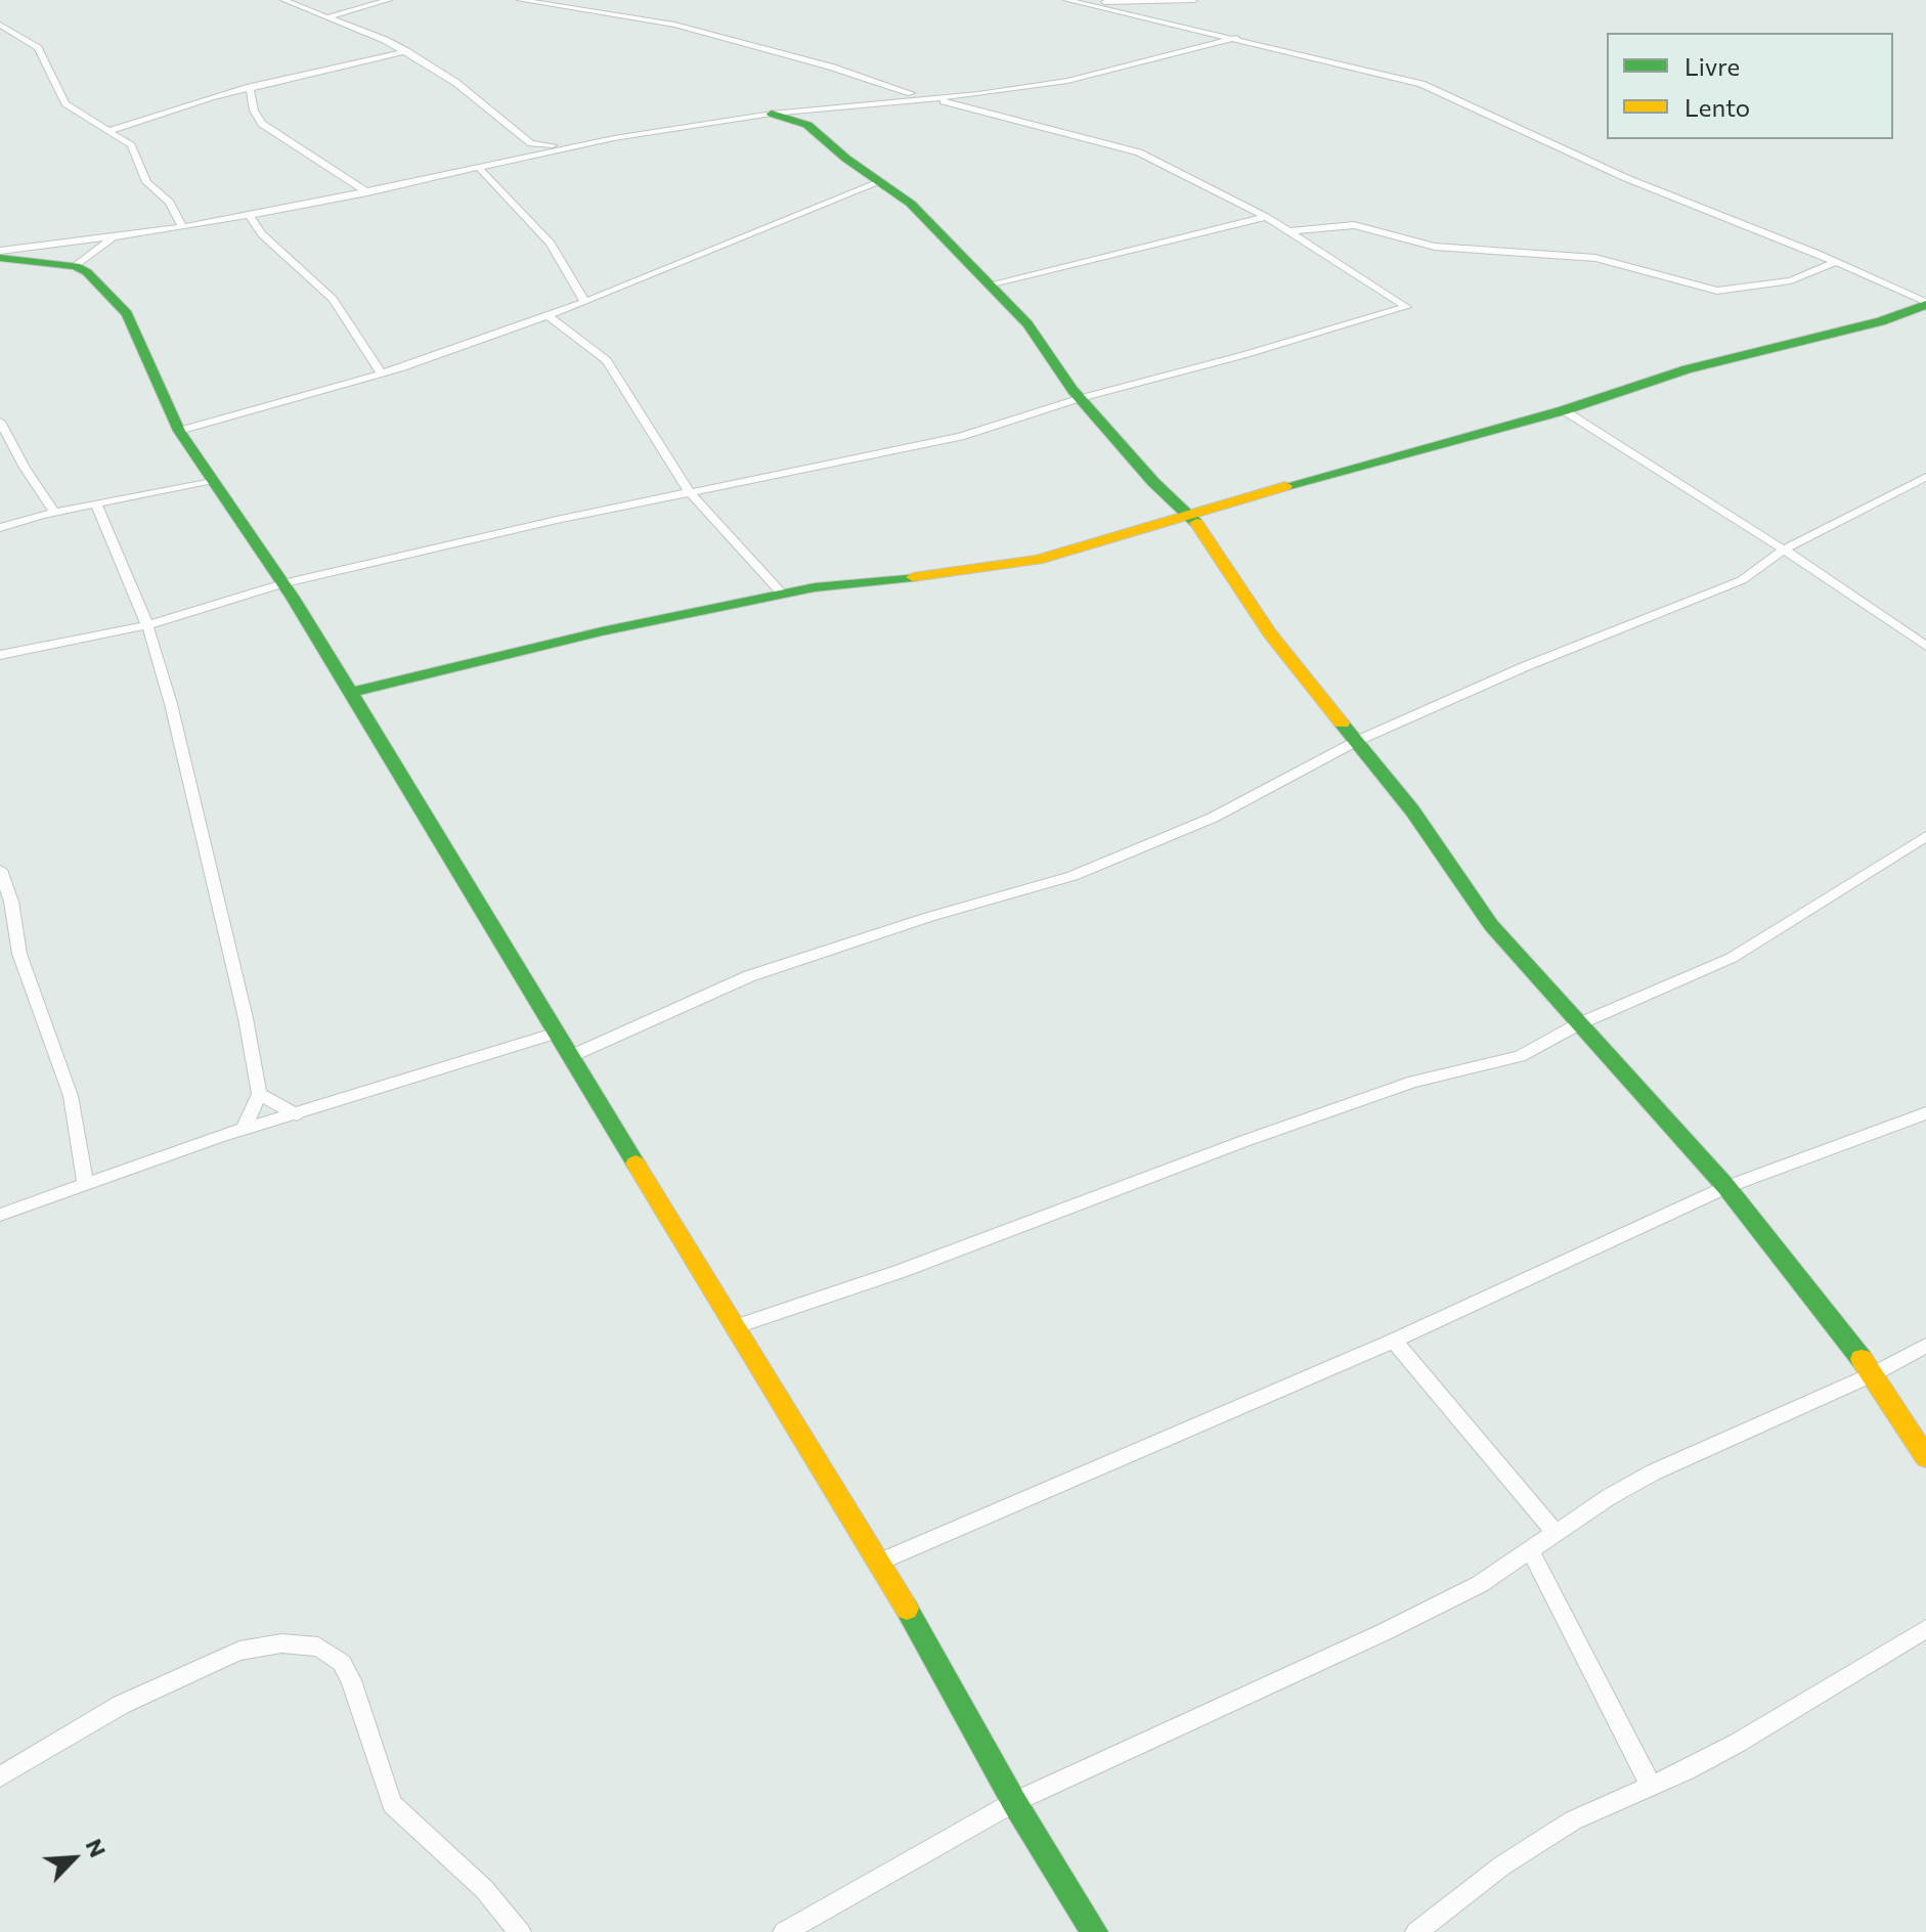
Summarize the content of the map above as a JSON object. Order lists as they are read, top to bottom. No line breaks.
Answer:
{"legend":["Livre","Lento"],"north":"top right"}
